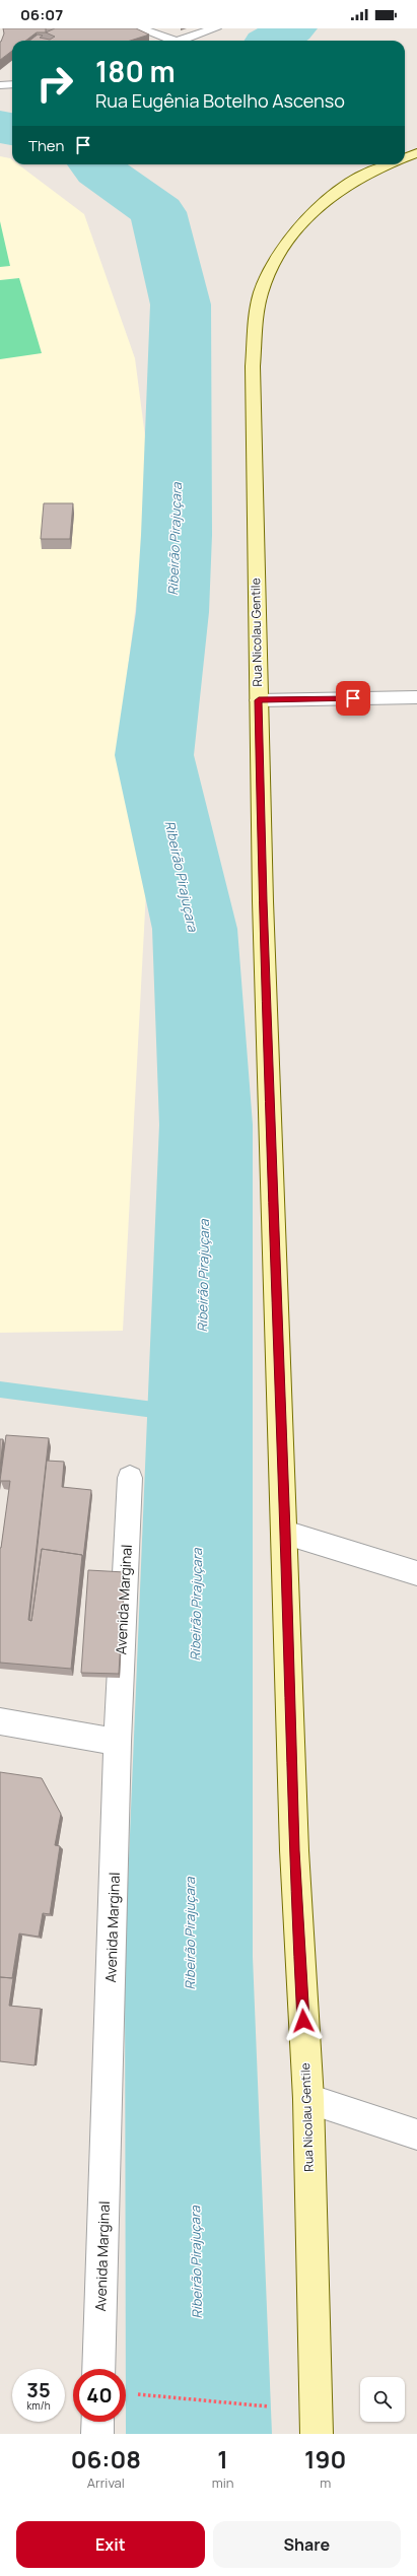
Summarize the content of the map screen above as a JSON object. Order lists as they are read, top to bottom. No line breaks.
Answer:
{"streets":{"street":["Rua Nicolau Gentile","Avenida Marginal"]},"water":["Ribeirão Pirajuçara"],"page":{"status":"06:07","turn":["180 m","Rua Eugênia Botelho Ascenso"],"then":"Then","speed":"35 km/h","limit":"40","eta":["06:08","Arrival","1","min","190","m"],"buttons":["Exit","Share"]}}
